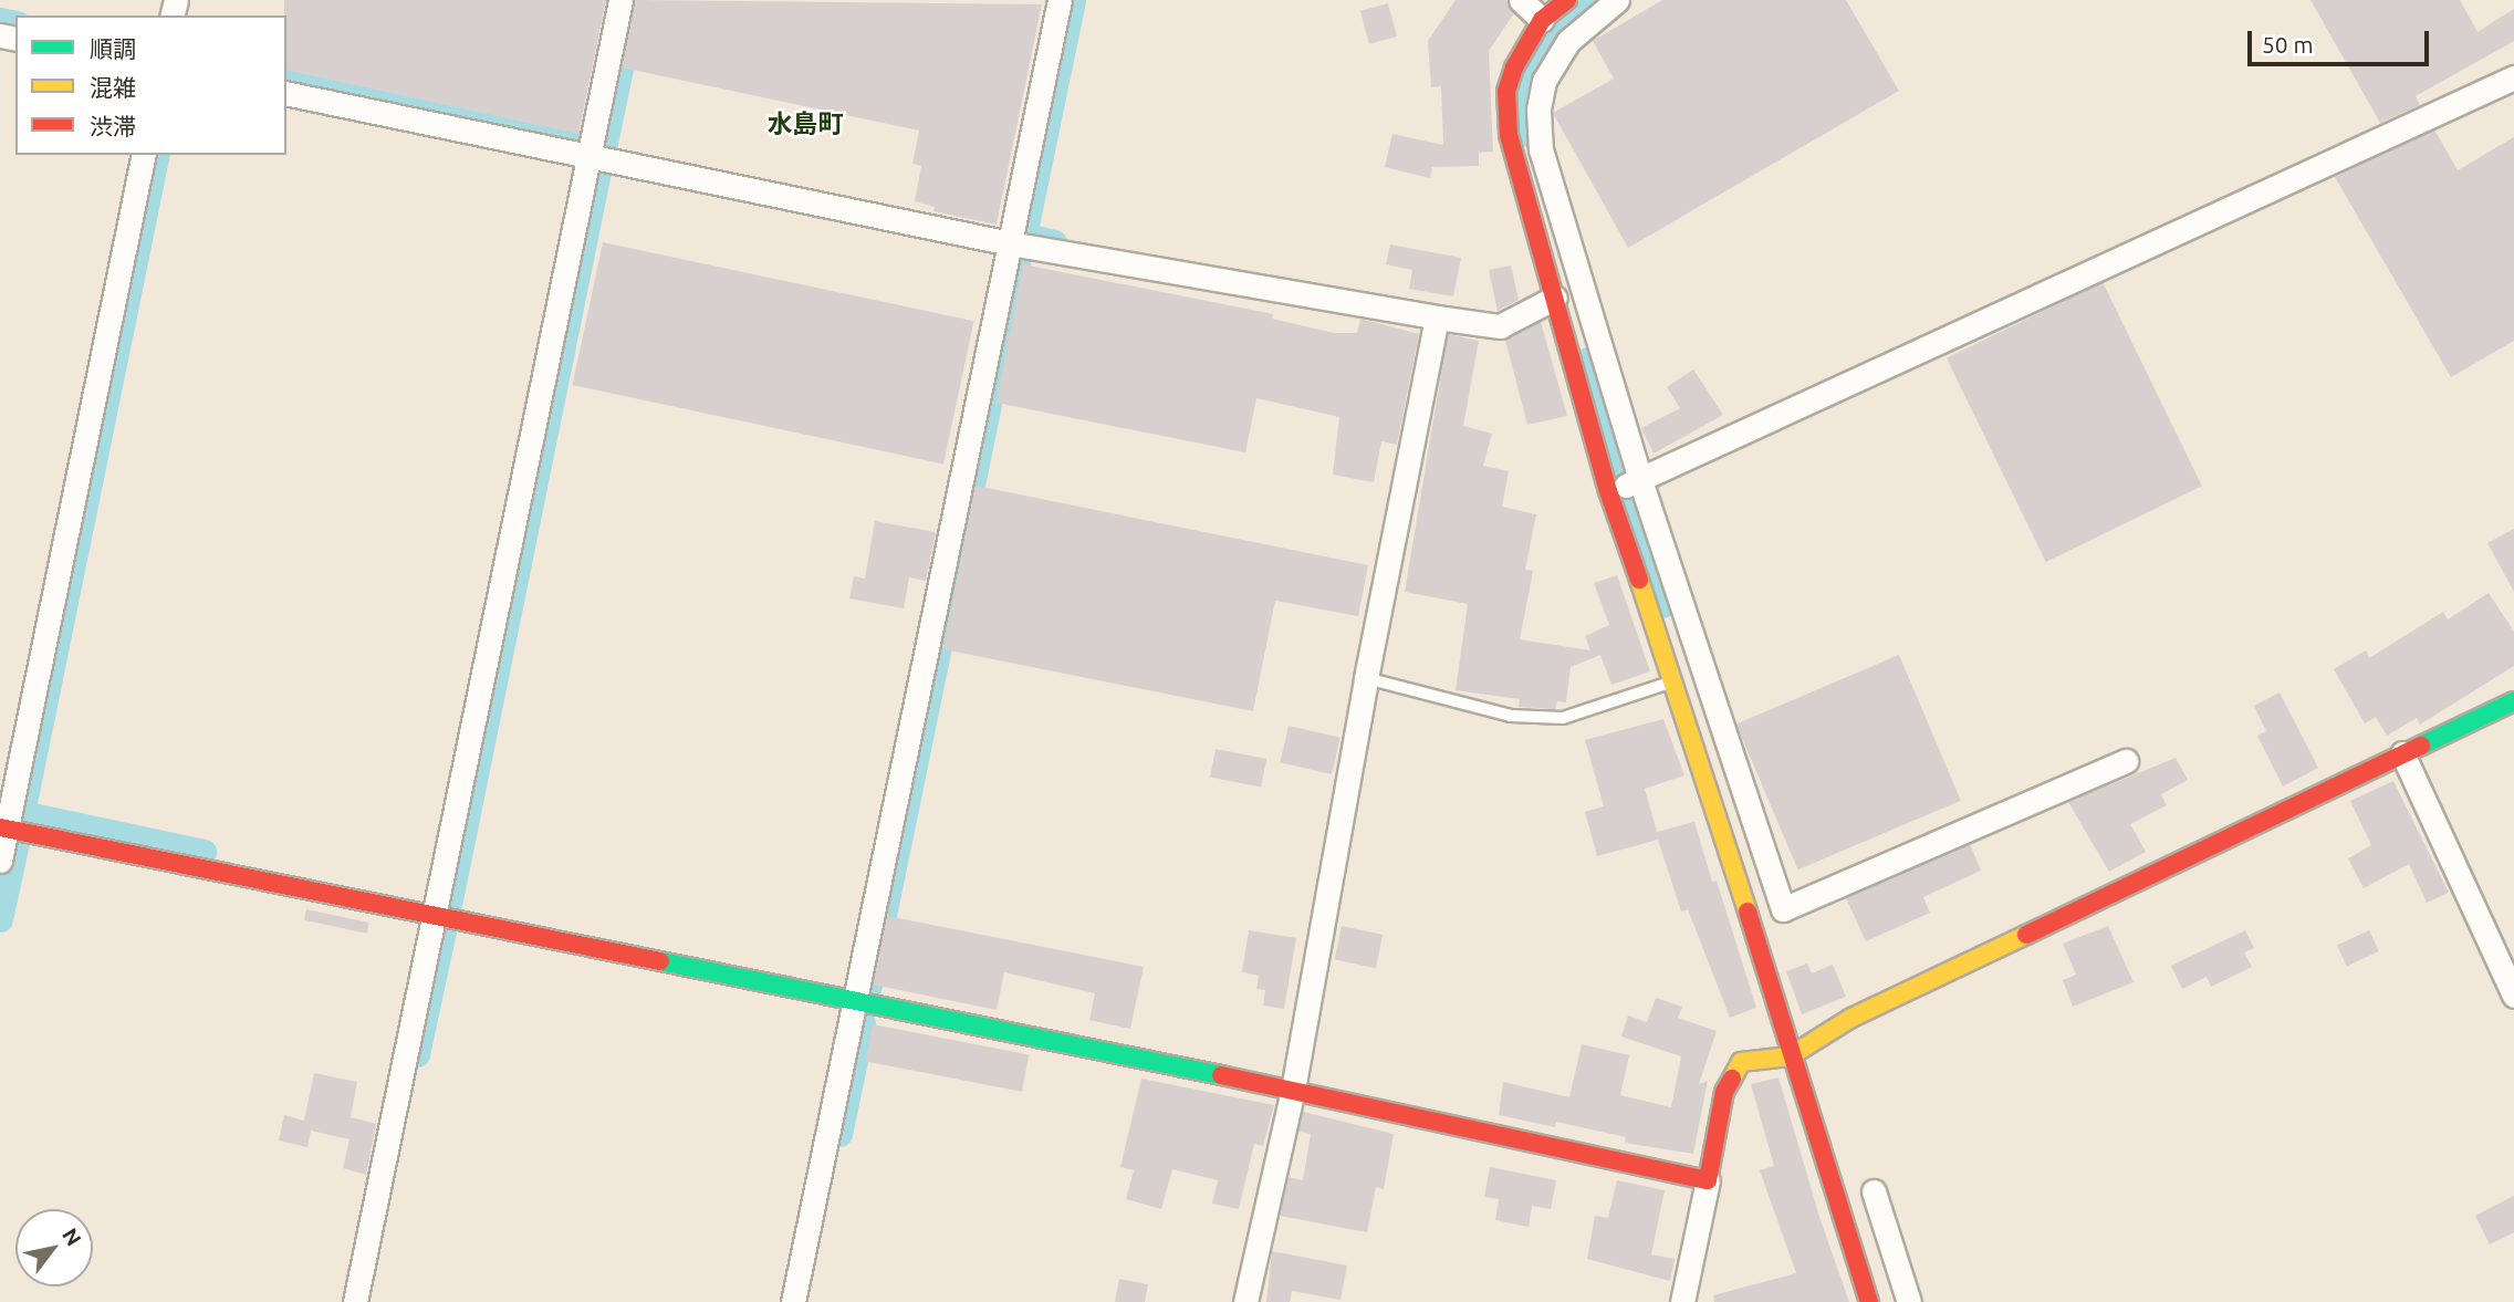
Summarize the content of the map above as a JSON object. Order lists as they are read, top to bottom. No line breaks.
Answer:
{"districts":["水島町"],"legend":["順調","混雑","渋滞"],"scale_bar":"50 m","north":"top right"}
